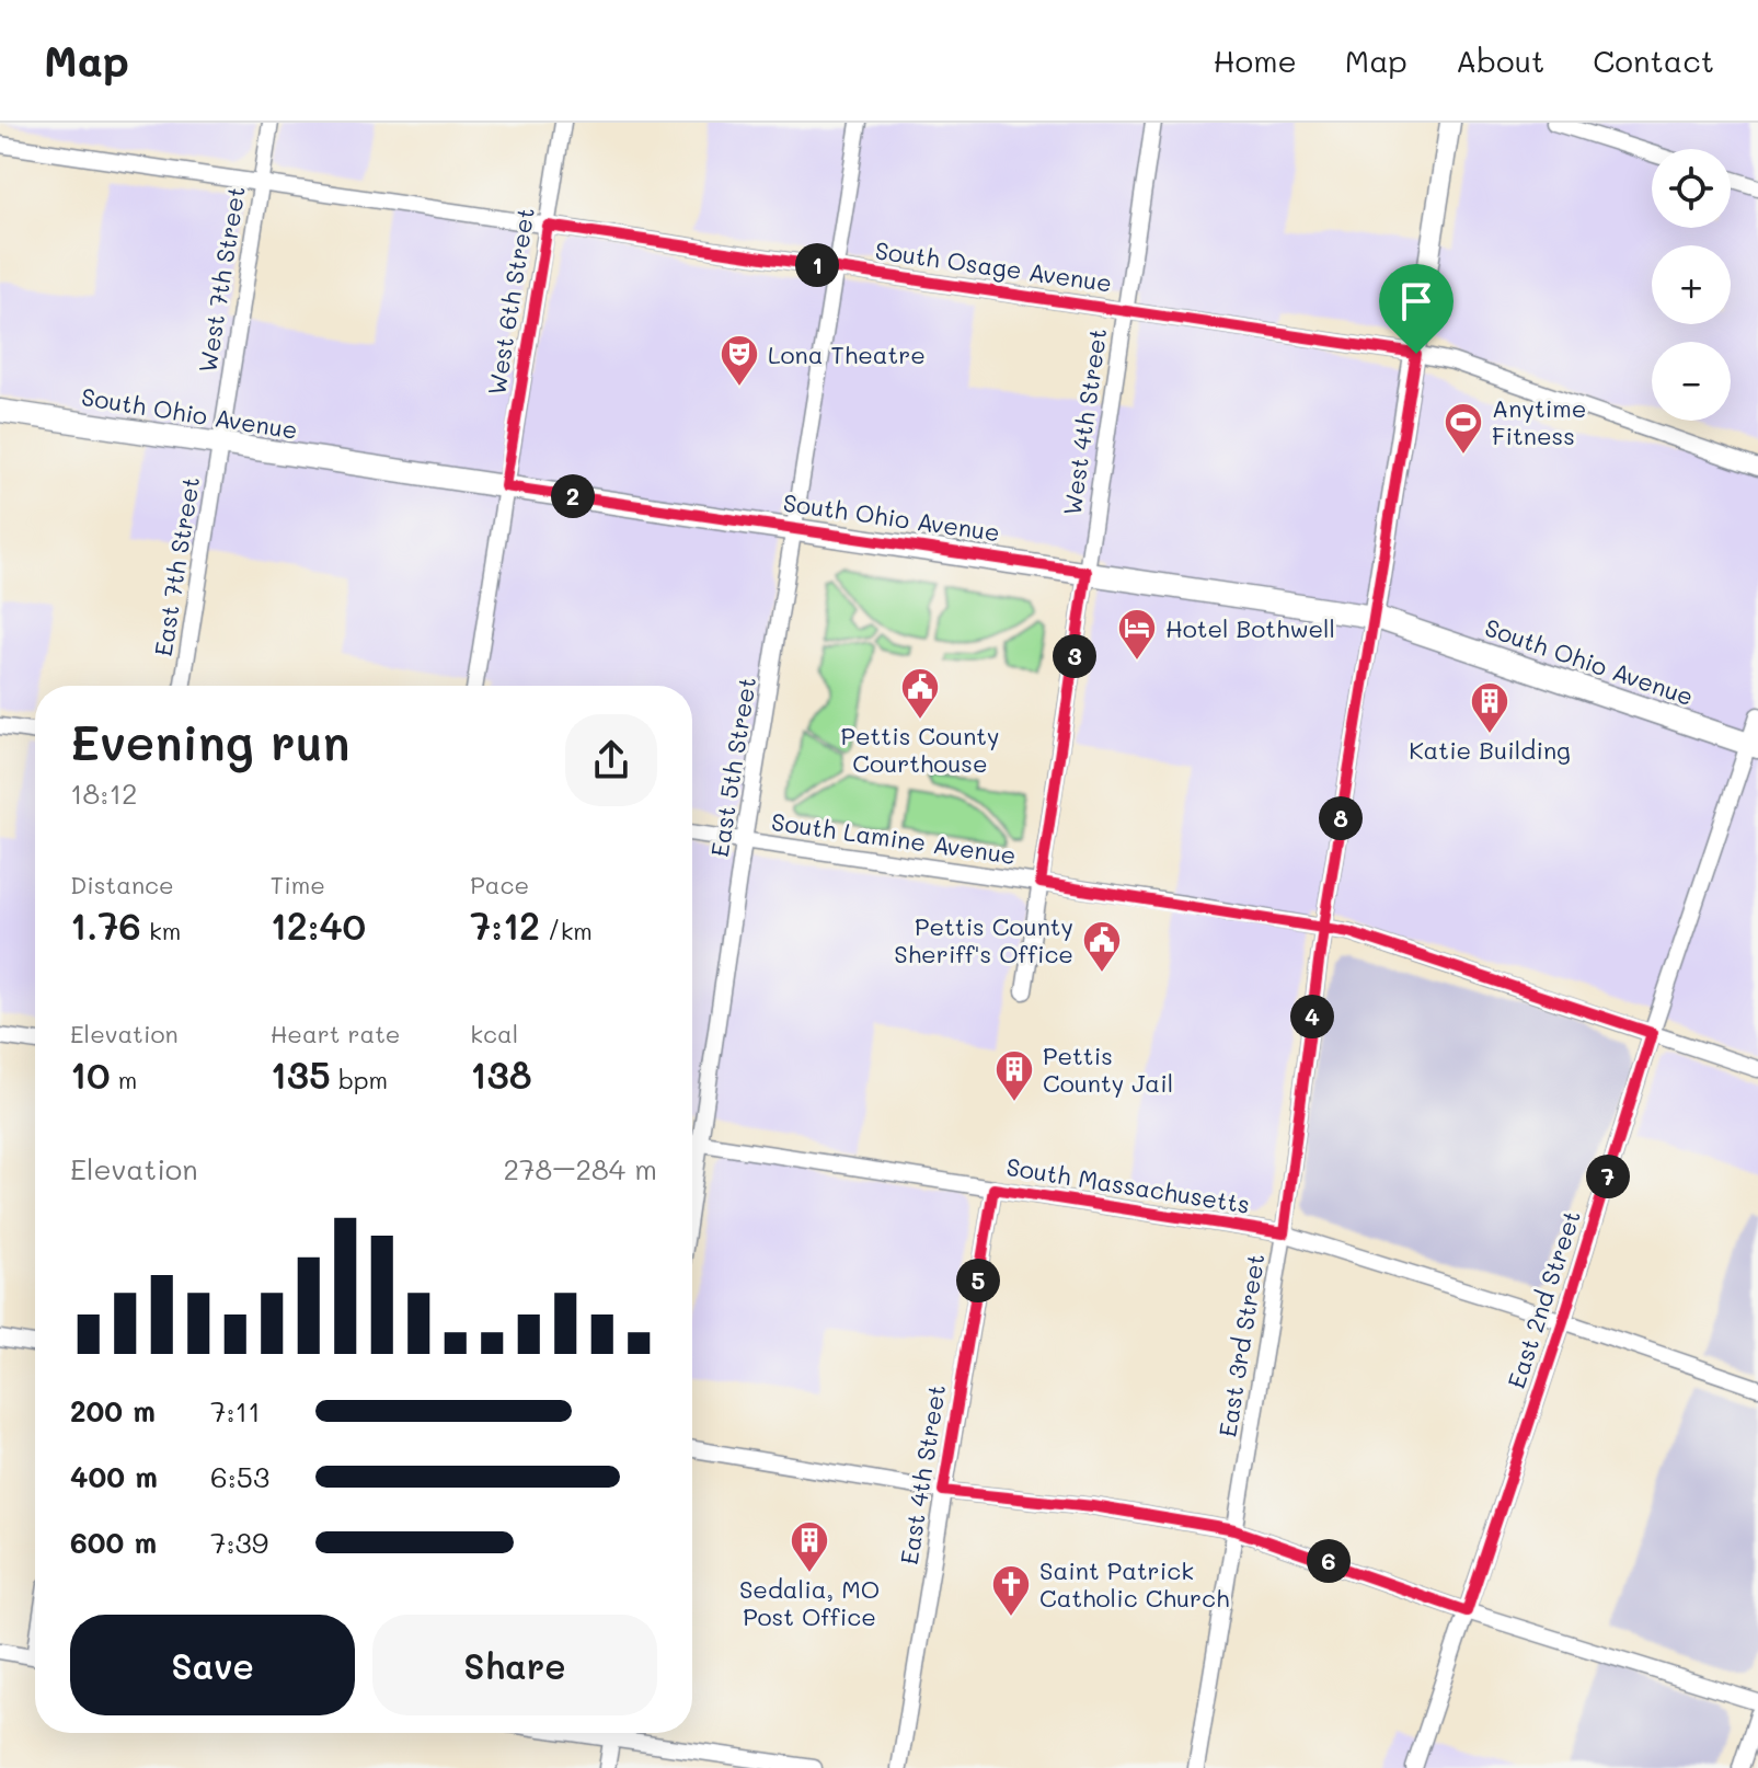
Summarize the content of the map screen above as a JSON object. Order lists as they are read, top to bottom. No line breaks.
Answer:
{"streets":{"main road":["South Ohio Avenue"],"street":["South Osage Avenue","West 7th Street","West 6th Street","West 4th Street","East 7th Street","East 5th Street","South Lamine Avenue","South Massachusetts","East 2nd Street","East 3rd Street","East 4th Street"]},"crossings":[["South Osage Avenue","West 7th Street"],["South Osage Avenue","West 6th Street"],["South Osage Avenue","West 4th Street"],["South Osage Avenue","East 5th Street"],["West 7th Street","South Ohio Avenue"],["West 7th Street","East 7th Street"],["West 6th Street","South Ohio Avenue"],["South Ohio Avenue","West 4th Street"],["South Ohio Avenue","East 7th Street"],["South Ohio Avenue","East 5th Street"],["South Ohio Avenue","East 2nd Street"],["South Ohio Avenue","East 3rd Street"],["East 5th Street","South Lamine Avenue"],["East 5th Street","South Massachusetts"],["South Lamine Avenue","East 2nd Street"],["South Lamine Avenue","East 3rd Street"],["South Massachusetts","East 2nd Street"],["South Massachusetts","East 3rd Street"],["South Massachusetts","East 4th Street"]],"places":{"theatre":["Lona Theatre"],"sports":["Anytime Fitness"],"hotel":["Hotel Bothwell"],"public building":["Pettis County Courthouse","Pettis County Sheriff's Office"],"building":["Katie Building","Pettis County Jail","Sedalia, MO Post Office"],"church":["Saint Patrick Catholic Church"]},"page":{"header":"Map","nav":["Home","Map","About","Contact"],"map_buttons":["+","−"],"pins":["1","2","3","8","4","7","5","6"],"heading":["Evening run","18:12"],"stats":[["Distance","1.76 km"],["Time","12:40"],["Pace","7:12 /km"],["Elevation","10 m"],["Heart rate","135 bpm"],["kcal","138"]],"chart":["Elevation","278–284 m"],"list":[{"name":"200 m","note":"7:11"},{"name":"400 m","note":"6:53"},{"name":"600 m","note":"7:39"}],"buttons":["Save","Share"]}}
